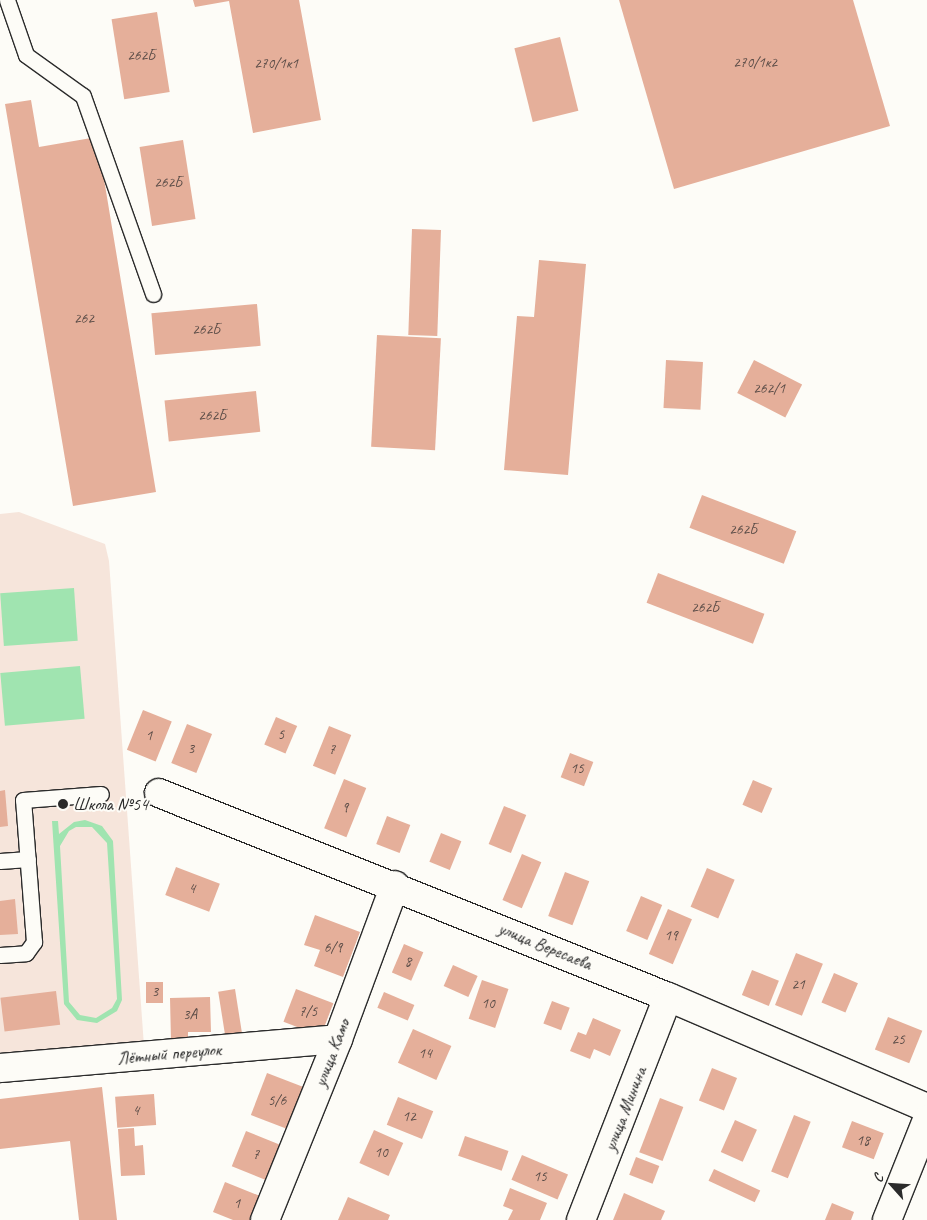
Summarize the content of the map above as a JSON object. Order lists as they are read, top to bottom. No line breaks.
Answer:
{"streets":{"street":["улица Вересаева","улица Камо","Лётный переулок","улица Минина"]},"crossings":[["улица Вересаева","улица Камо"],["улица Вересаева","улица Минина"],["улица Камо","Лётный переулок"]],"places":["Школа №54"],"house_numbers":["262Б","270/1к2","270/1к1","262Б","262","262Б","262/1","262Б","262Б","262Б","5","1","3","7","15","9","4","19","6/9","8","21","3","10","7/5","3А","25","14","5/6","4","12","18","10","7","15","1"],"north":"top left"}
